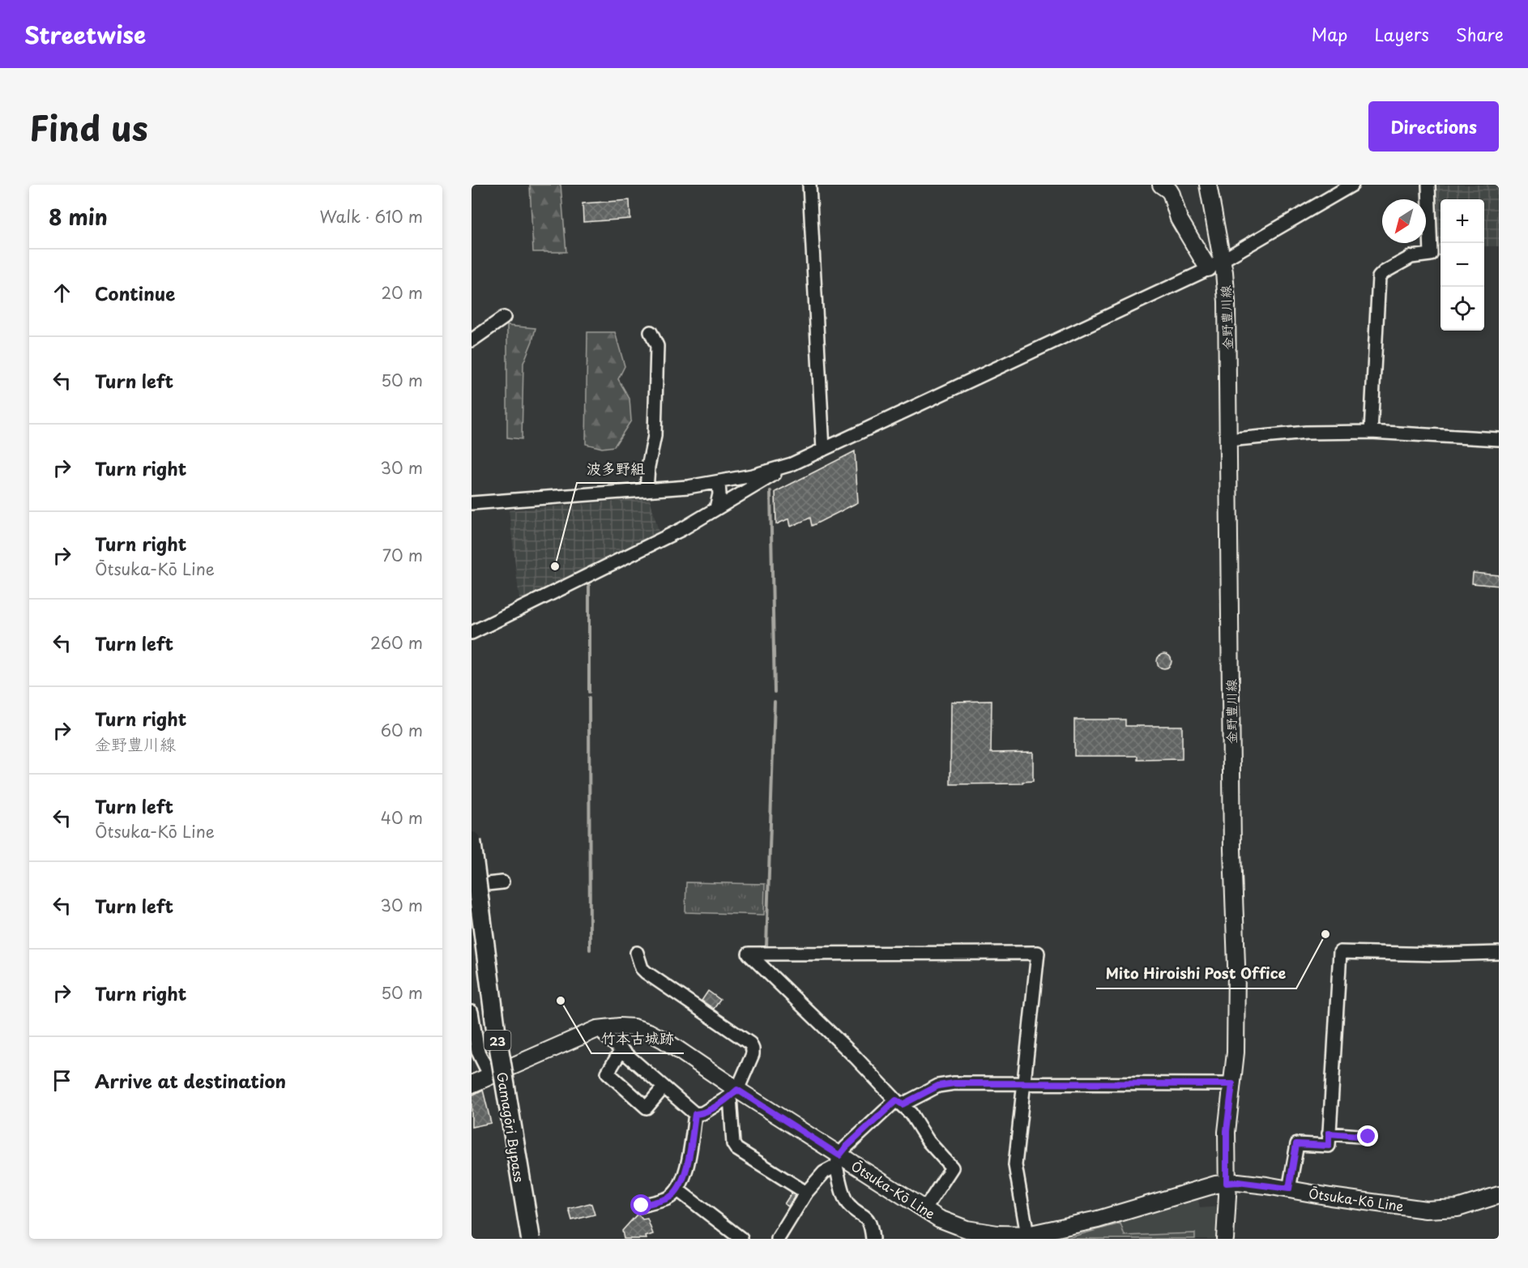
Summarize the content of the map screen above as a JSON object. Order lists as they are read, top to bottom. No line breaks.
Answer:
{"streets":{"highway":["23","Gamagōri Bypass"],"main road":["金野豊川線","Ōtsuka-Kō Line"]},"crossings":[["金野豊川線","Ōtsuka-Kō Line"]],"places":["波多野組","Mito Hiroishi Post Office","竹本古城跡"],"north":"bottom left","page":{"header":"Streetwise","nav":["Map","Layers","Share"],"title":"Find us","buttons":"Directions","heading":["8 min","Walk · 610 m"],"map_buttons":["+","−"],"list":[["Continue","20 m"],["Turn left","50 m"],["Turn right","30 m"],["Turn right","Ōtsuka-Kō Line","70 m"],["Turn left","260 m"],["Turn right","金野豊川線","60 m"],["Turn left","Ōtsuka-Kō Line","40 m"],["Turn left","30 m"],["Turn right","50 m"],"Arrive at destination"]}}
